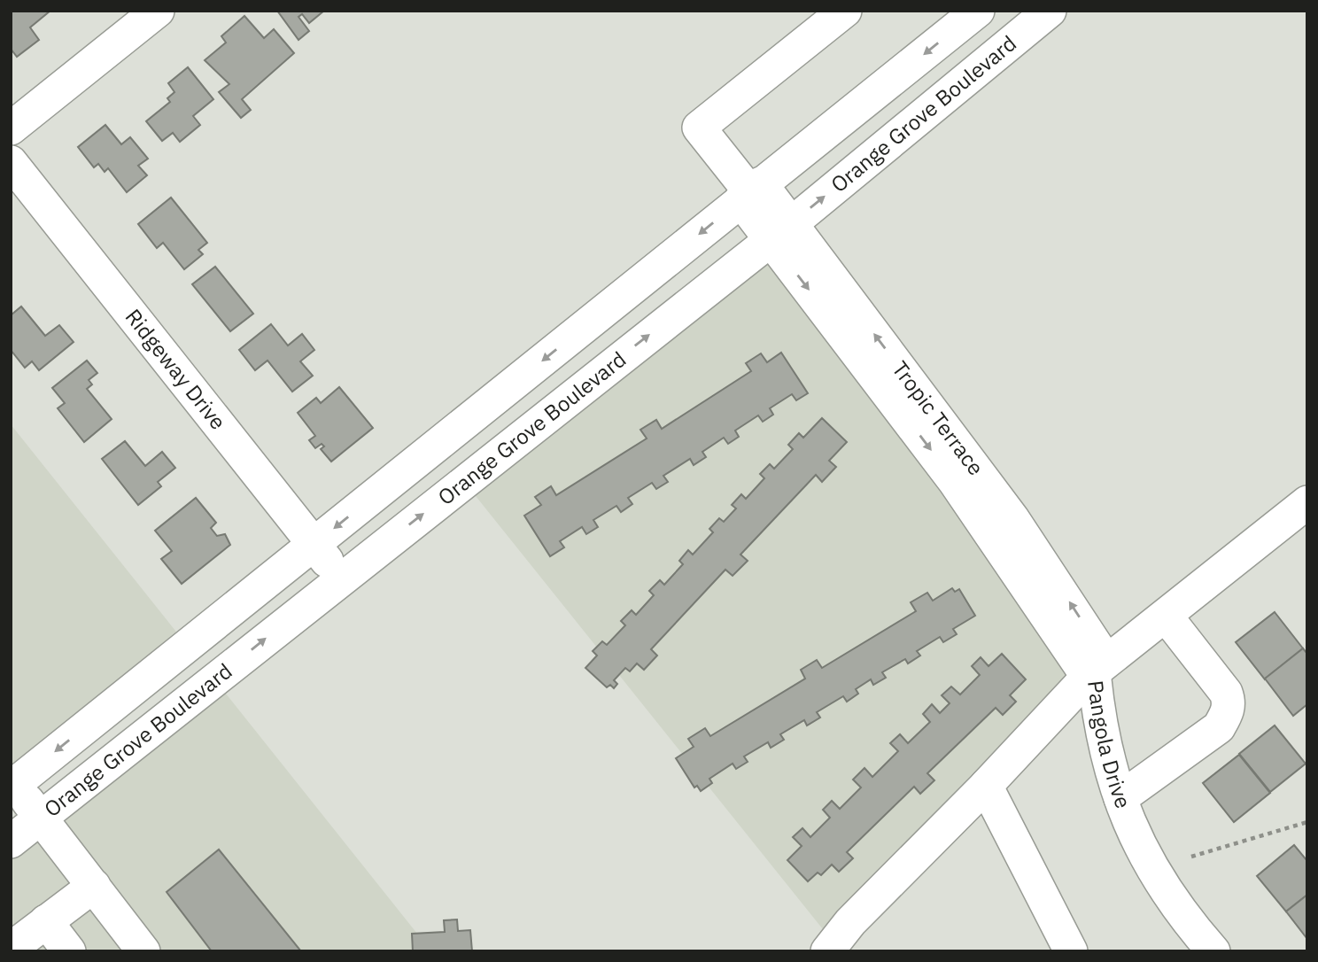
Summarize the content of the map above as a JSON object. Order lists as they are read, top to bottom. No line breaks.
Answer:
{"streets":{"street":["Orange Grove Boulevard","Ridgeway Drive","Tropic Terrace","Pangola Drive"]},"crossings":[["Orange Grove Boulevard","Ridgeway Drive"],["Orange Grove Boulevard","Tropic Terrace"],["Tropic Terrace","Pangola Drive"]]}
